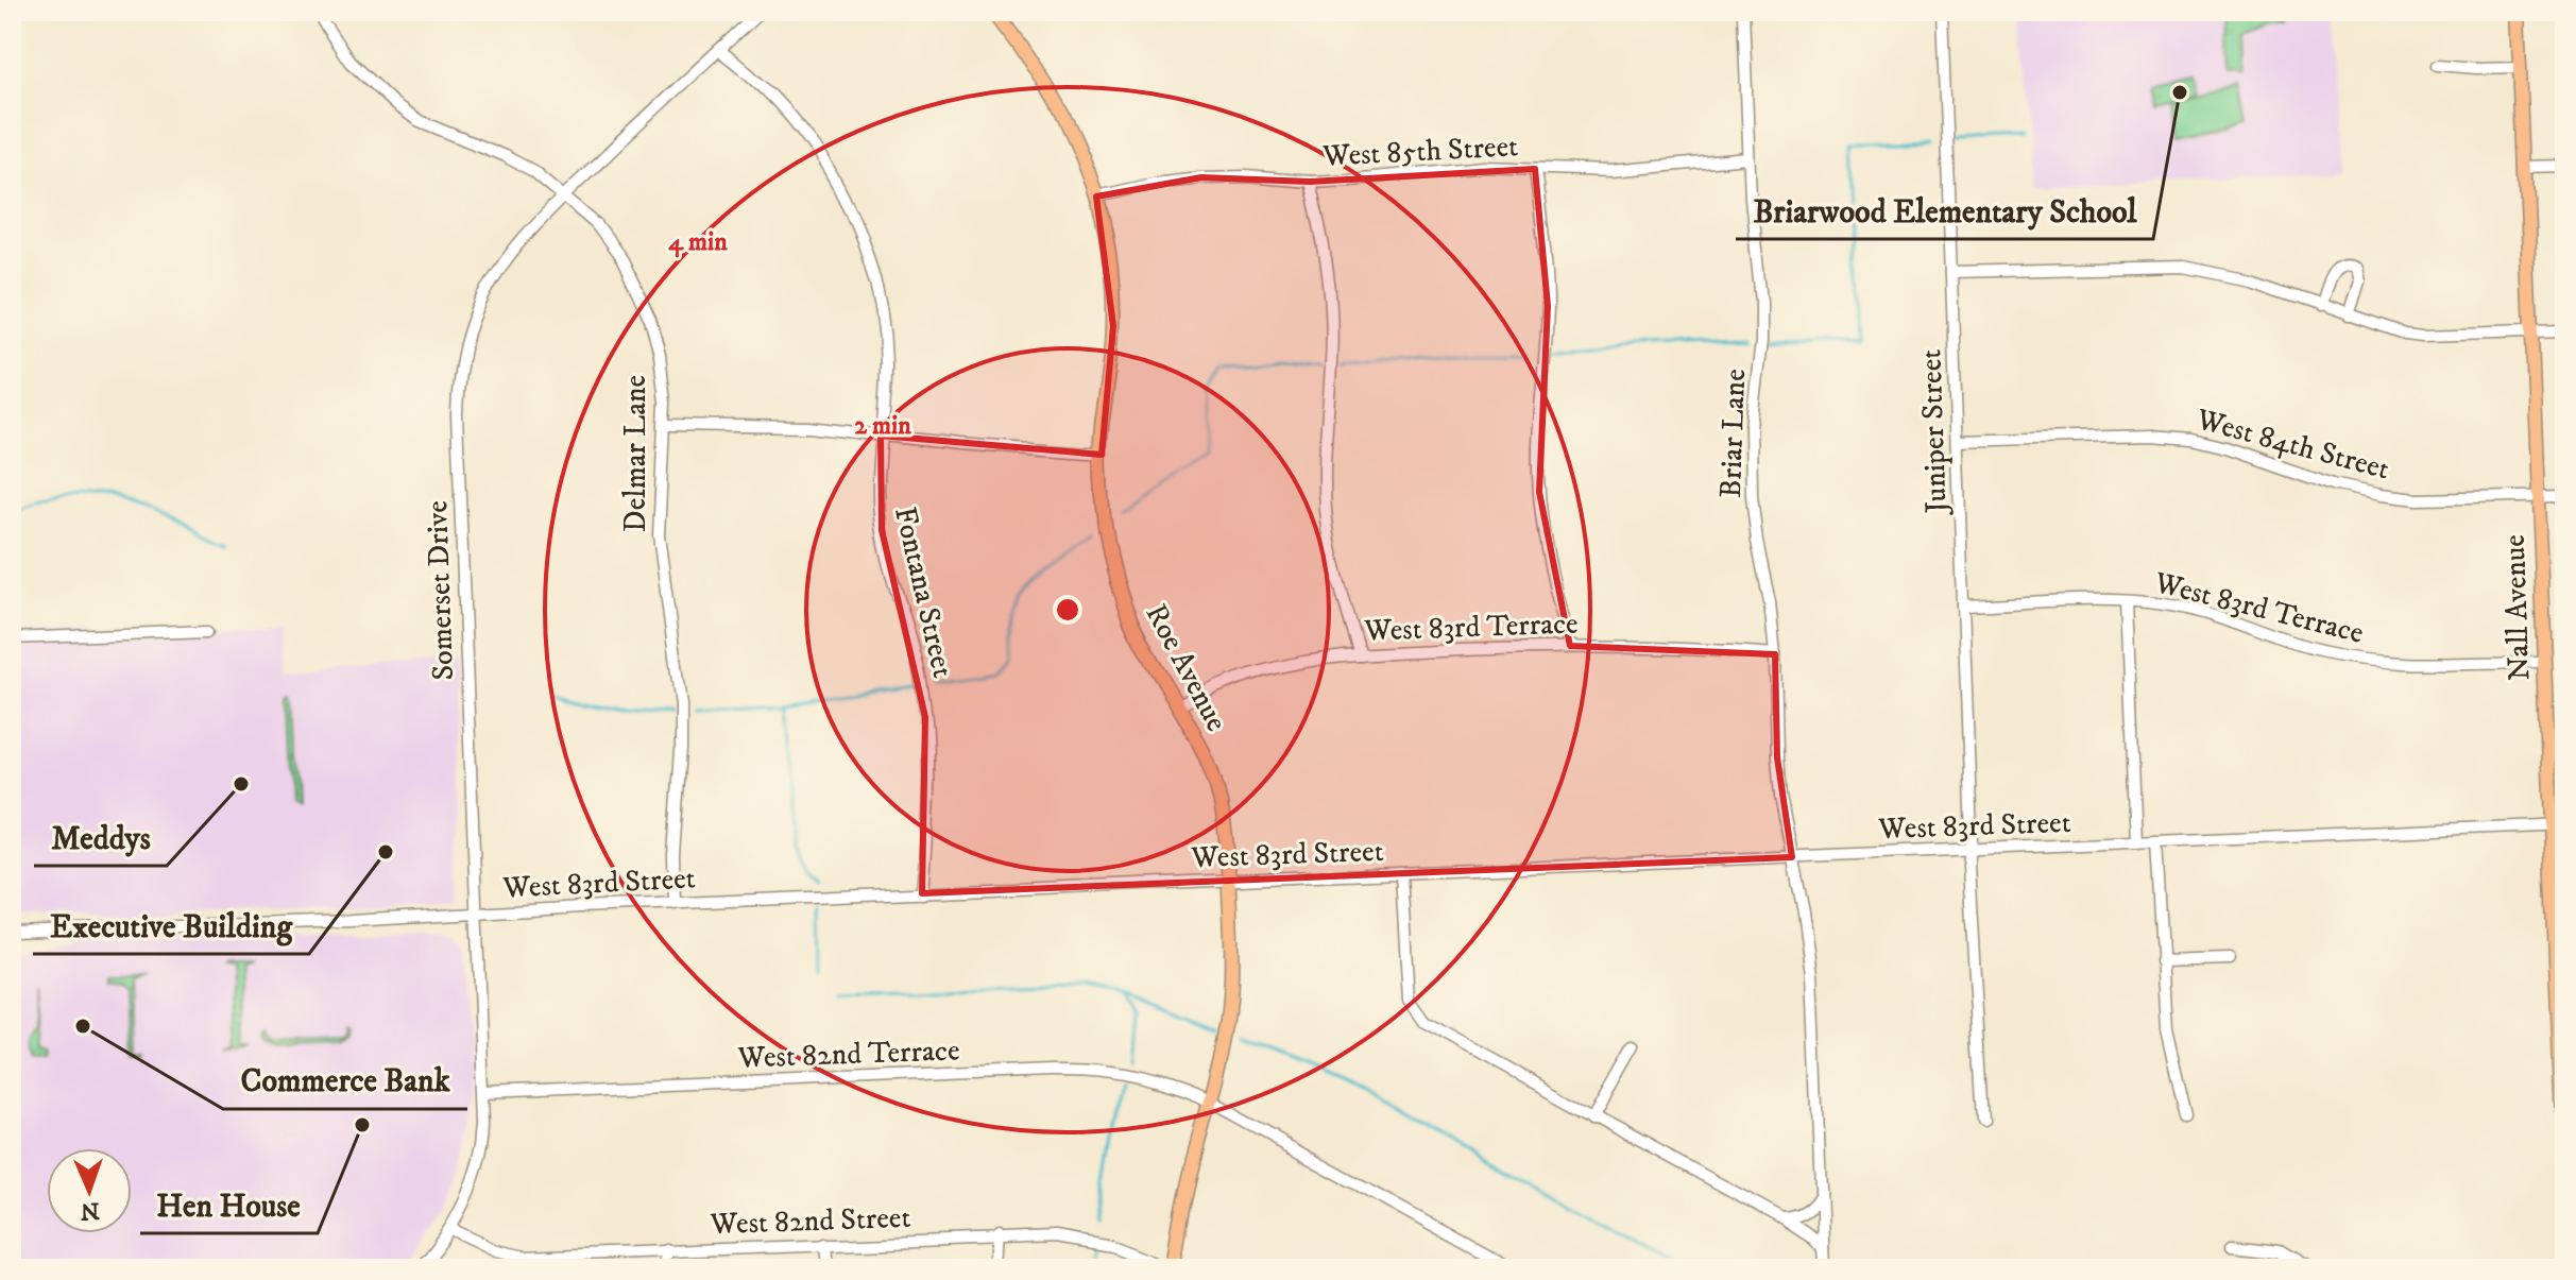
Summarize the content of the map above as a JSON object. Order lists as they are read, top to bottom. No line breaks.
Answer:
{"streets":{"main road":["Nall Avenue","Roe Avenue"],"street":["West 85th Street","Juniper Street","Briar Lane","West 84th Street","Delmar Lane","Somerset Drive","Fontana Street","West 83rd Terrace","West 83rd Street","West 82nd Terrace","West 82nd Street"]},"crossings":[["West 85th Street","Briar Lane"],["West 85th Street","Roe Avenue"],["Juniper Street","West 84th Street"],["Juniper Street","West 83rd Terrace"],["Juniper Street","West 83rd Street"],["Briar Lane","West 83rd Terrace"],["Briar Lane","West 83rd Street"],["West 84th Street","Nall Avenue"],["Delmar Lane","Somerset Drive"],["Delmar Lane","West 83rd Street"],["Somerset Drive","Fontana Street"],["Somerset Drive","West 83rd Street"],["Somerset Drive","West 82nd Terrace"],["Somerset Drive","West 82nd Street"],["Fontana Street","West 83rd Street"],["West 83rd Terrace","Nall Avenue"],["West 83rd Terrace","Roe Avenue"],["Nall Avenue","West 83rd Street"],["Roe Avenue","West 83rd Street"],["Roe Avenue","West 82nd Terrace"],["Roe Avenue","West 82nd Street"]],"places":["Briarwood Elementary School","Meddys","Executive Building","Commerce Bank","Hen House"],"north":"bottom","rings":["4 min","2 min"]}
